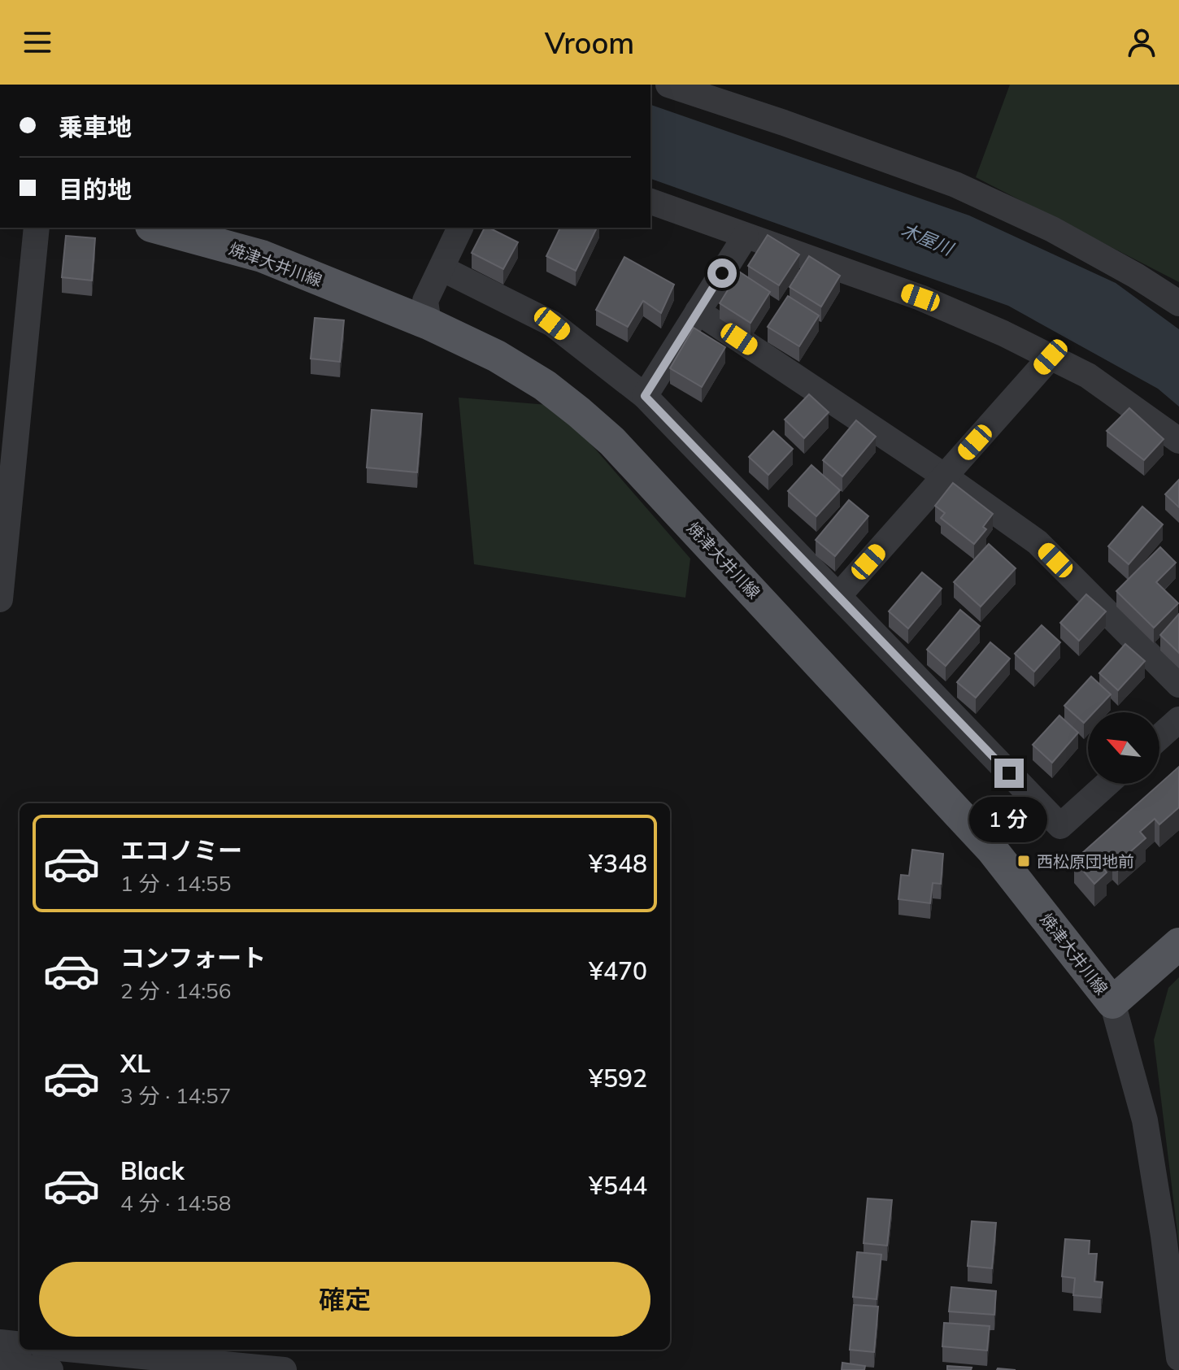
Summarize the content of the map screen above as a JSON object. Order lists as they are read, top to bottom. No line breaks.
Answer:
{"streets":{"main road":["焼津大井川線"]},"water":["木屋川"],"places":{"transit":["西松原団地前"]},"north":"top left","page":{"header":"Vroom","banner":["乗車地","目的地"],"bubble":"1 分","list":[{"name":"エコノミー","note":"1 分 · 14:55","value":"¥348"},{"name":"コンフォート","note":"2 分 · 14:56","value":"¥470"},{"name":"XL","note":"3 分 · 14:57","value":"¥592"},{"name":"Black","note":"4 分 · 14:58","value":"¥544"}],"buttons":"確定"}}
